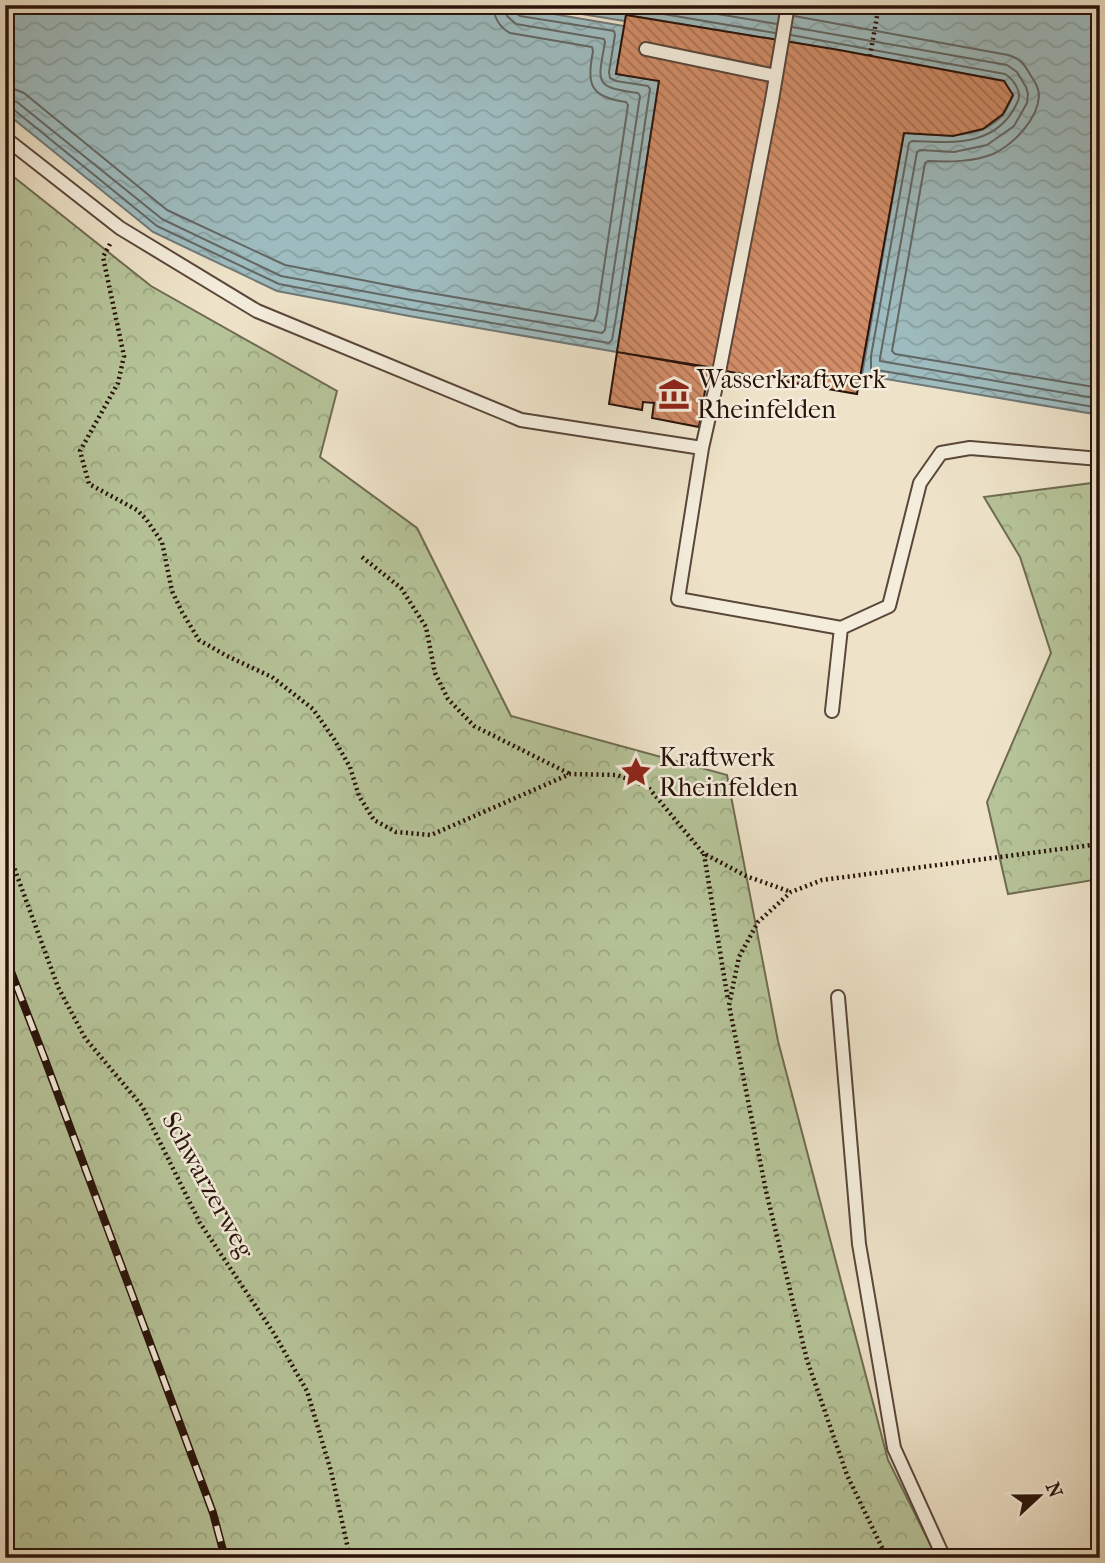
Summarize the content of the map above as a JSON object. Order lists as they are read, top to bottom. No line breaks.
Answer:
{"streets":{"path":["Schwarzerweg"]},"places":{"museum":["Wasserkraftwerk Rheinfelden"],"place":["Kraftwerk Rheinfelden"]},"north":"right"}
